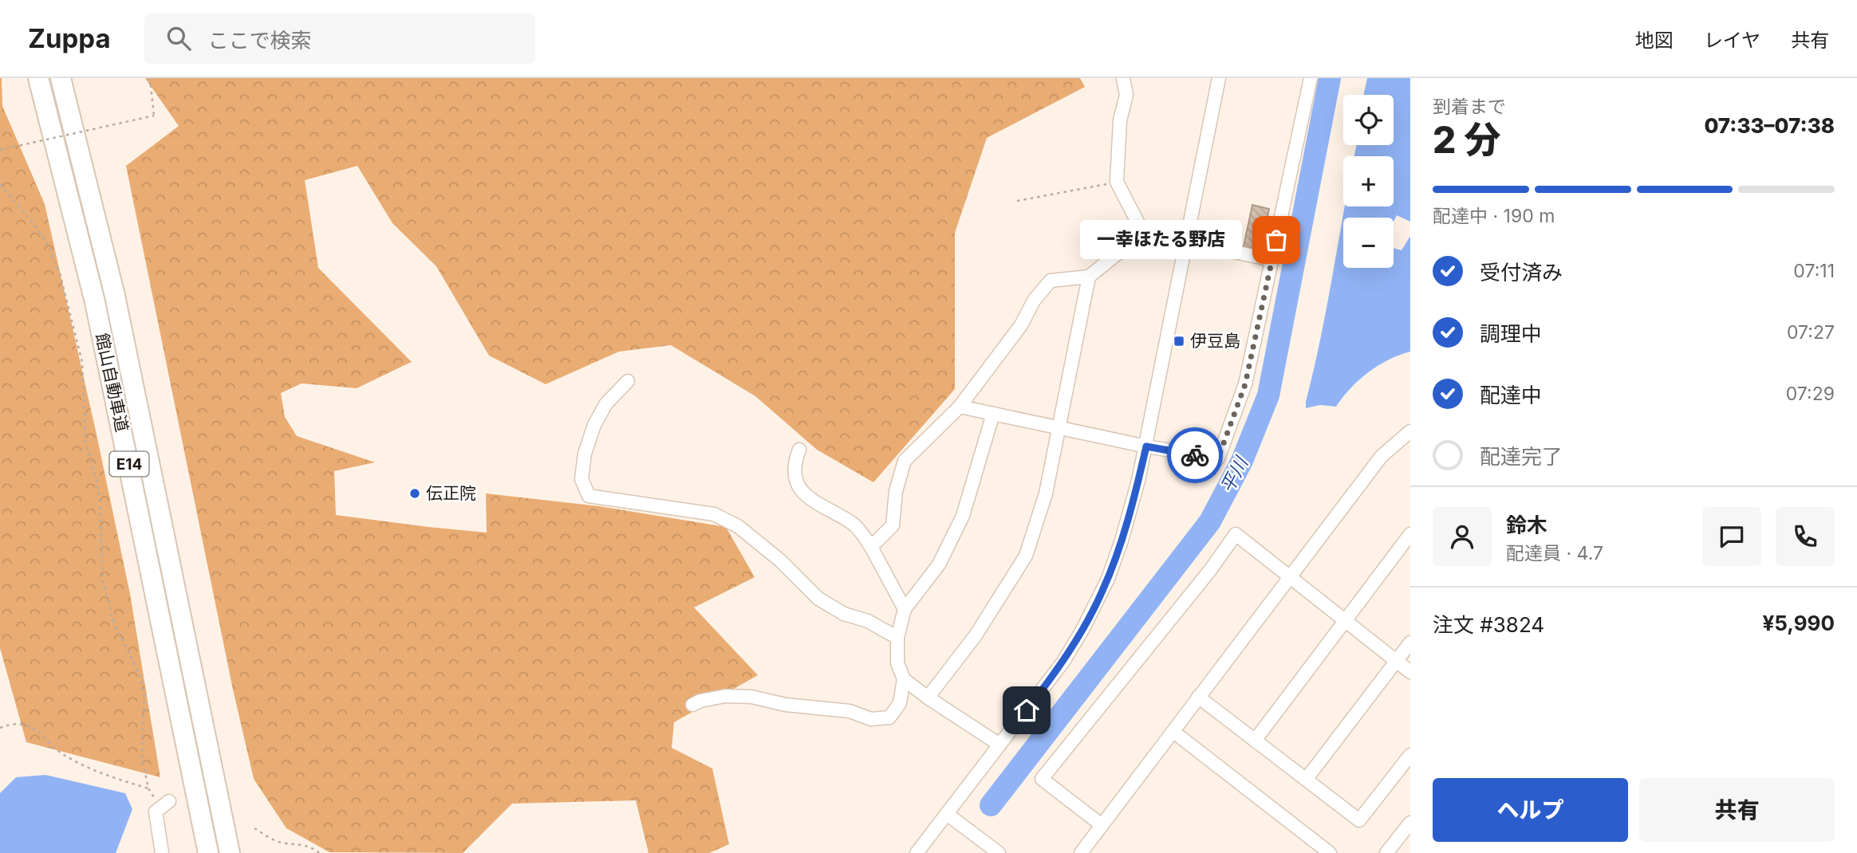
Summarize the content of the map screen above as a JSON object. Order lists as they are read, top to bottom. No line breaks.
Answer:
{"streets":{"highway":["館山自動車道","E14"]},"water":["平川"],"places":{"other":["一幸ほたる野店","伝正院"],"transit":["伊豆島"]},"page":{"header":"Zuppa","search":"ここで検索","nav":["地図","レイヤ","共有"],"heading":["2 分","到着まで","07:33–07:38"],"panel":["鈴木","配達員 · 4.7","注文 #3824","¥5,990"],"map_buttons":["+","−"],"bar":"配達中 · 190 m","bubble":"一幸ほたる野店","list":[["受付済み","07:11"],["調理中","07:27"],["配達中","07:29"],"配達完了"],"buttons":["ヘルプ","共有"]}}
